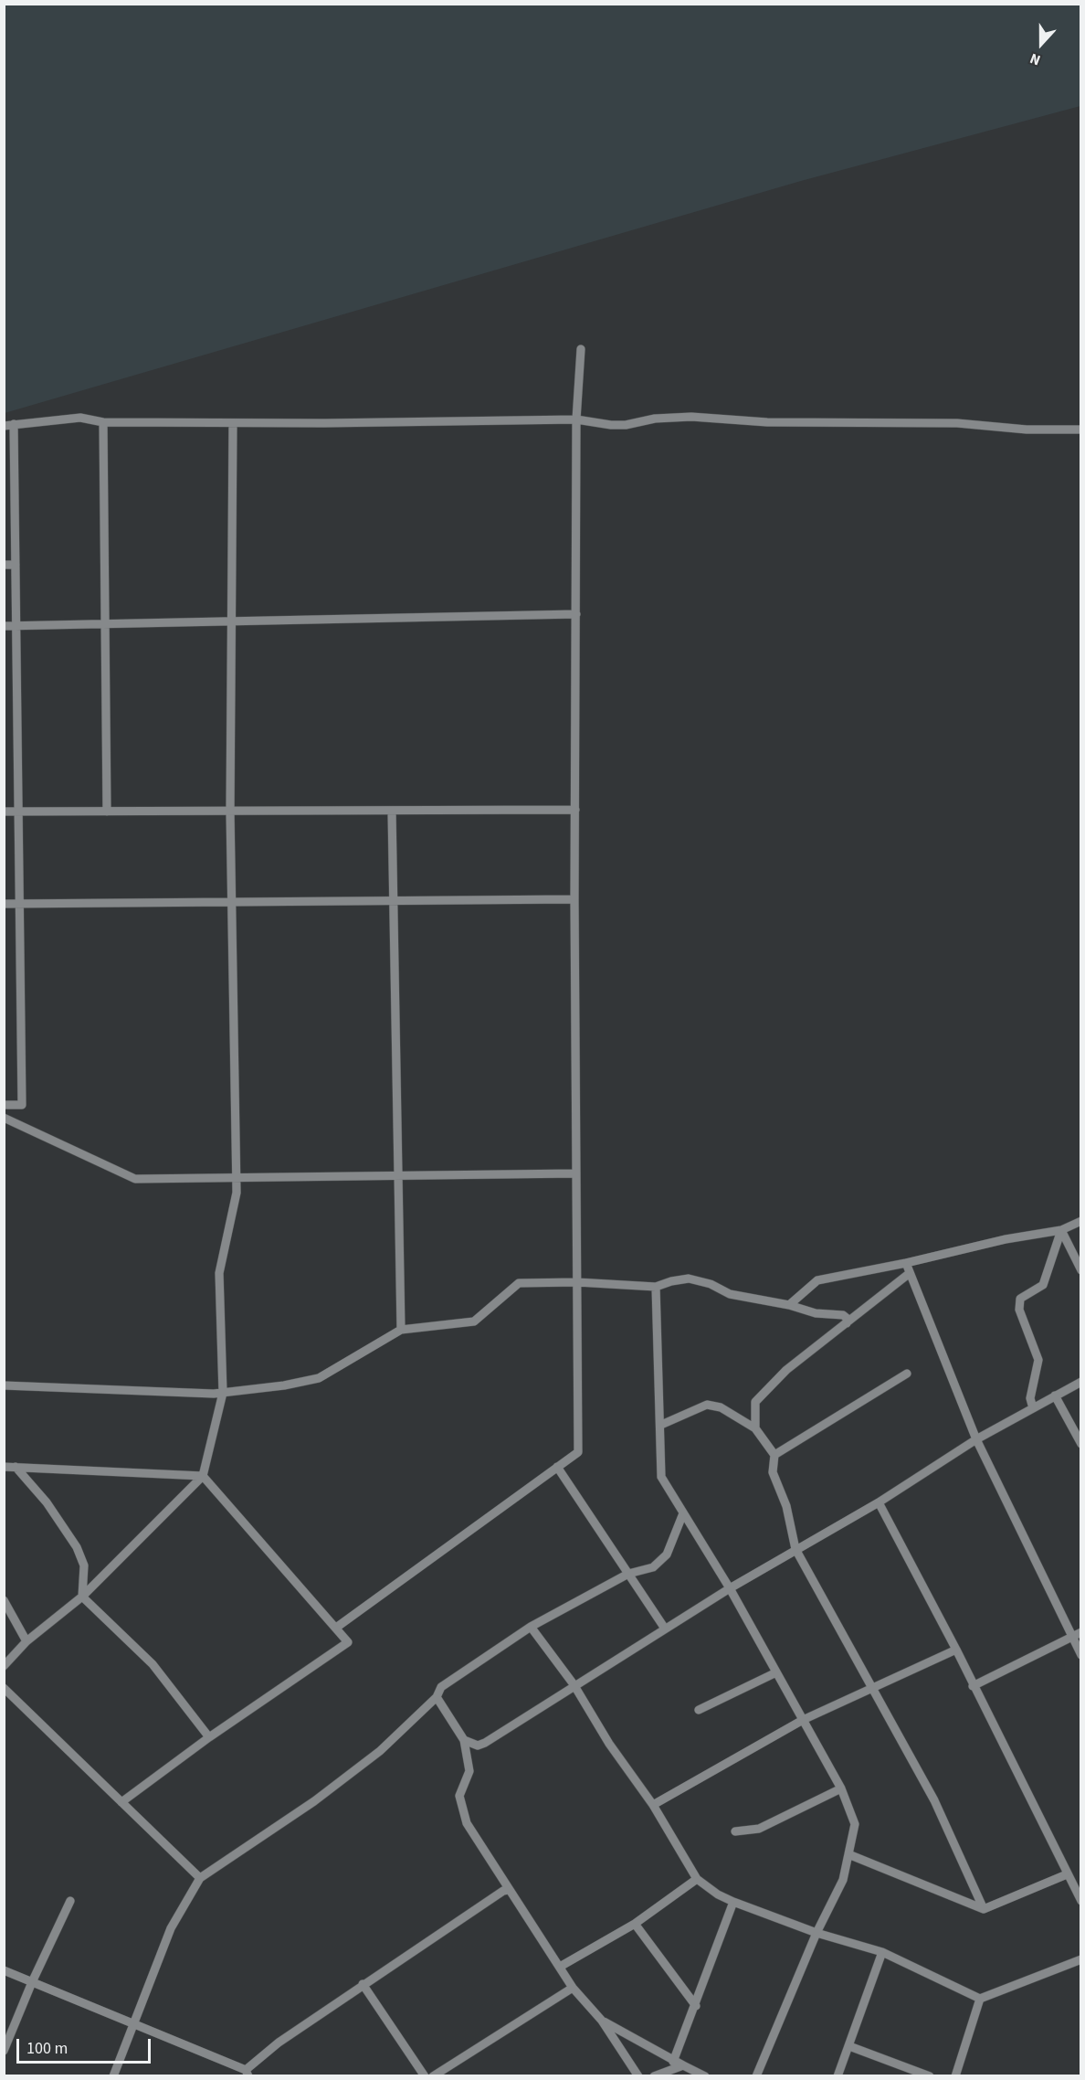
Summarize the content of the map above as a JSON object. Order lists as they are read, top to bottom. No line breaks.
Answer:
{"scale_bar":"100 m","north":"bottom"}
